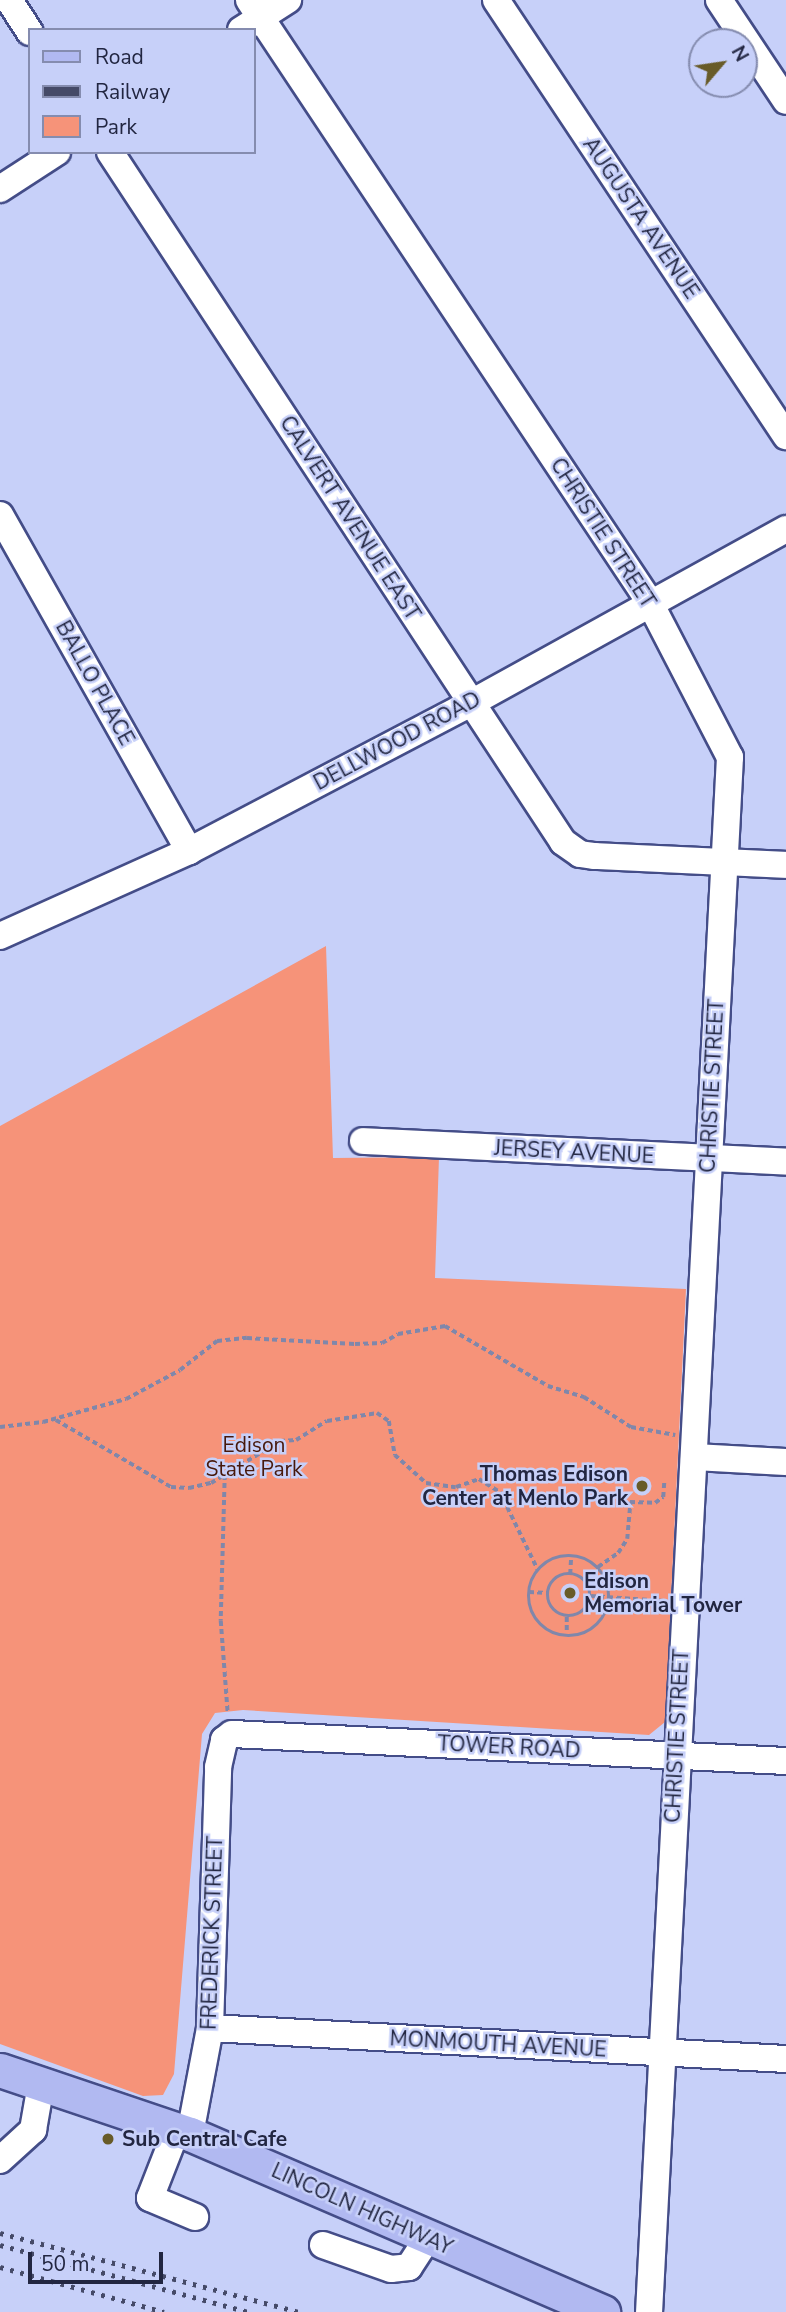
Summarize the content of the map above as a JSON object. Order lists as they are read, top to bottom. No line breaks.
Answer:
{"streets":{"main road":["LINCOLN HIGHWAY"],"street":["AUGUSTA AVENUE","CALVERT AVENUE EAST","CHRISTIE STREET","BALLO PLACE","DELLWOOD ROAD","JERSEY AVENUE","TOWER ROAD","FREDERICK STREET","MONMOUTH AVENUE"]},"crossings":[["CALVERT AVENUE EAST","CHRISTIE STREET"],["CALVERT AVENUE EAST","DELLWOOD ROAD"],["CHRISTIE STREET","DELLWOOD ROAD"],["CHRISTIE STREET","JERSEY AVENUE"],["CHRISTIE STREET","TOWER ROAD"],["CHRISTIE STREET","MONMOUTH AVENUE"],["BALLO PLACE","DELLWOOD ROAD"],["TOWER ROAD","FREDERICK STREET"],["FREDERICK STREET","MONMOUTH AVENUE"],["FREDERICK STREET","LINCOLN HIGHWAY"]],"parks":["Edison State Park"],"places":["Thomas Edison Center at Menlo Park","Edison Memorial Tower","Sub Central Cafe"],"legend":["Road","Railway","Park"],"scale_bar":"50 m","north":"top right"}
